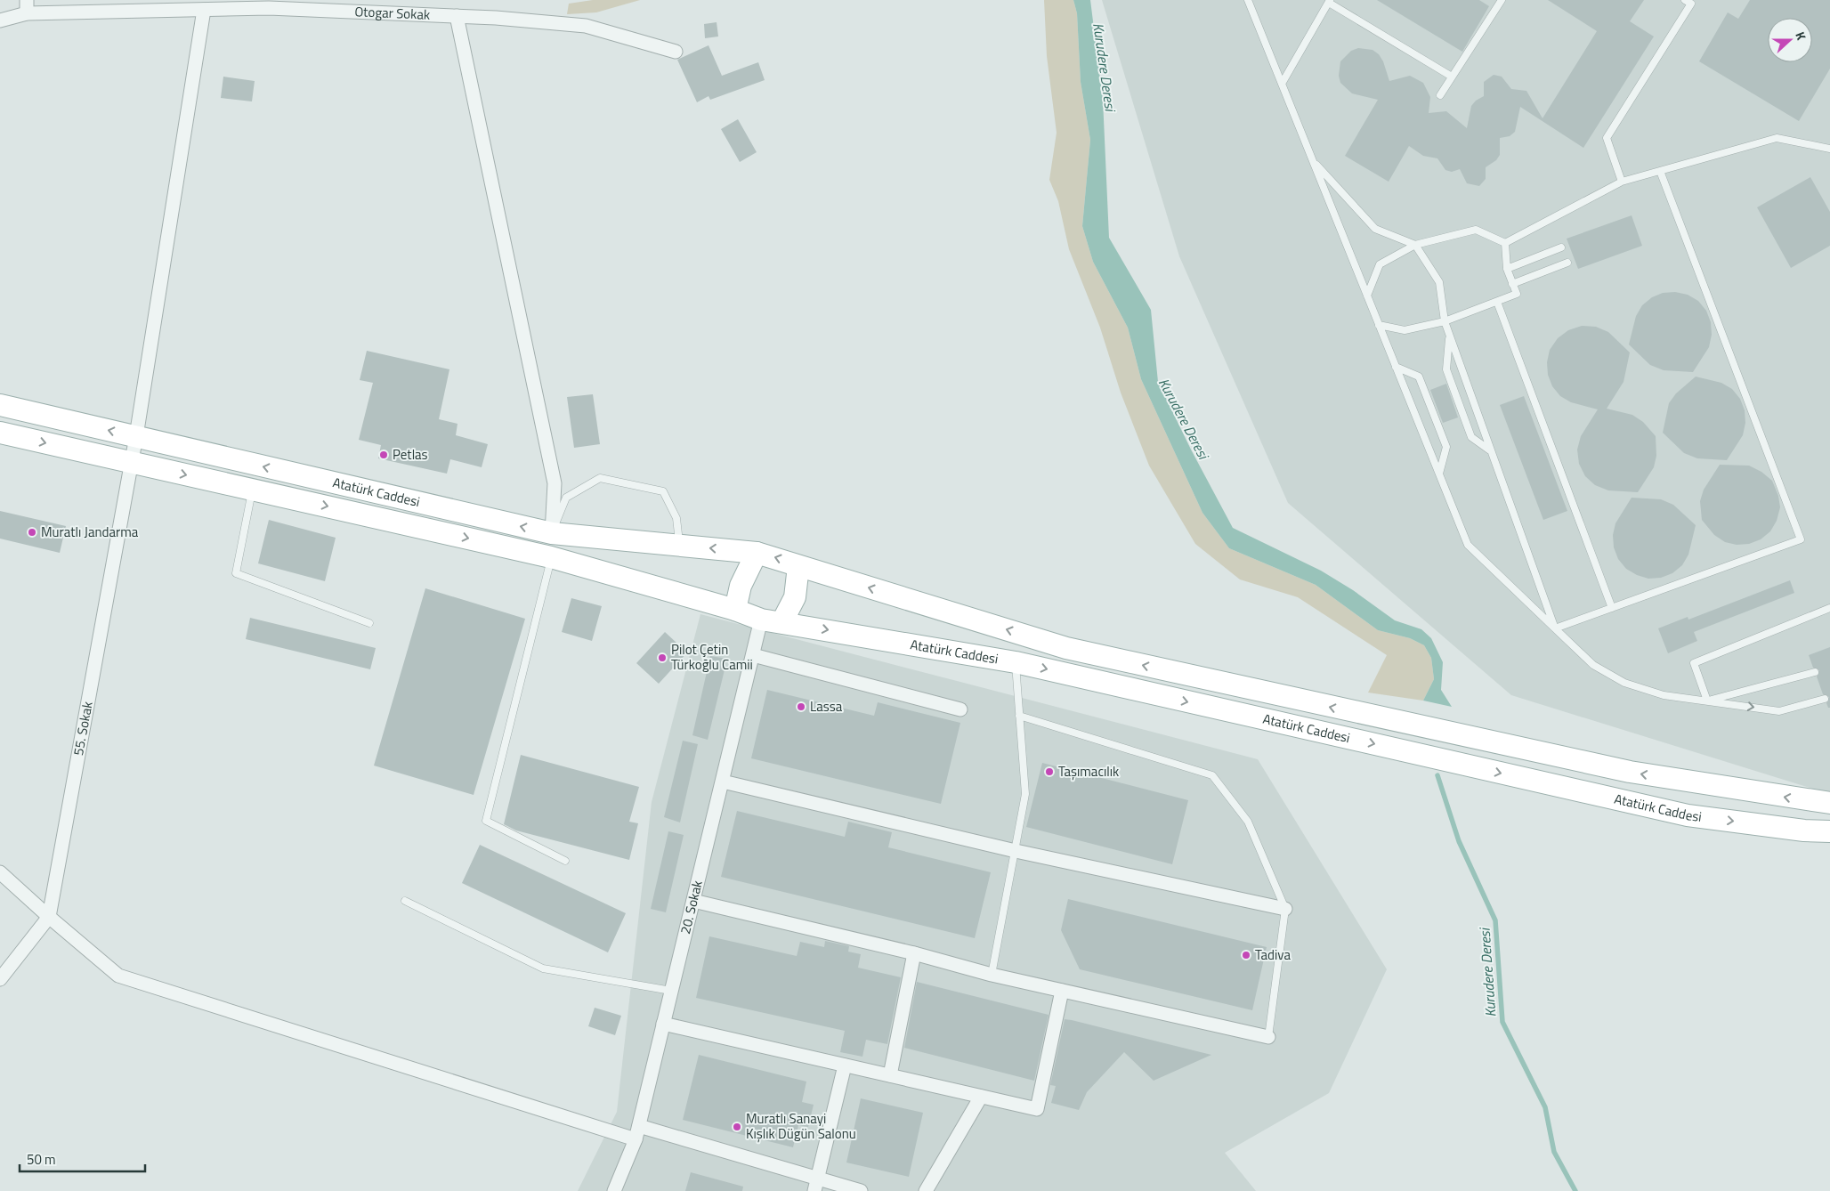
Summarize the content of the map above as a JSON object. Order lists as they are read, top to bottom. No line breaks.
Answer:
{"streets":{"main road":["Atatürk Caddesi"],"street":["Otogar Sokak","55. Sokak","20. Sokak"]},"crossings":[["Otogar Sokak","55. Sokak"],["Atatürk Caddesi","55. Sokak"],["Atatürk Caddesi","20. Sokak"]],"water":["Kurudere Deresi"],"places":["Petlas","Muratlı Jandarma","Pilot Çetin Türkoğlu Camii","Lassa","Taşımacılık","Tadiva","Muratlı Sanayi Kışlık Dügün Salonu"],"scale_bar":"50 m","north":"right"}
